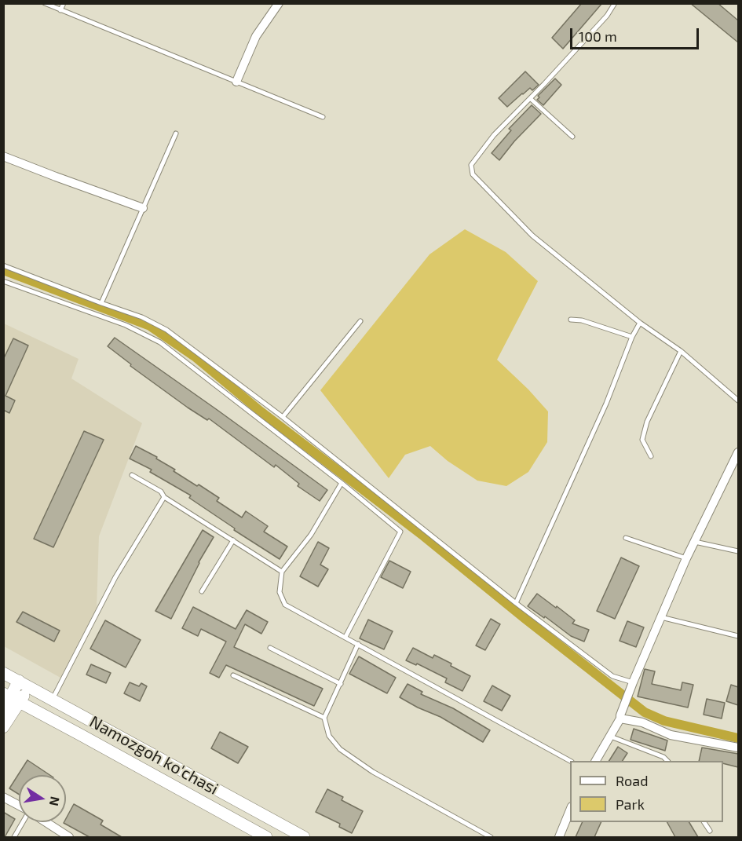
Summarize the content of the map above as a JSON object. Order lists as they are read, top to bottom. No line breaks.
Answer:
{"streets":{"main road":["Namozgoh ko'chasi"]},"legend":["Road","Park"],"scale_bar":"100 m","north":"right"}
